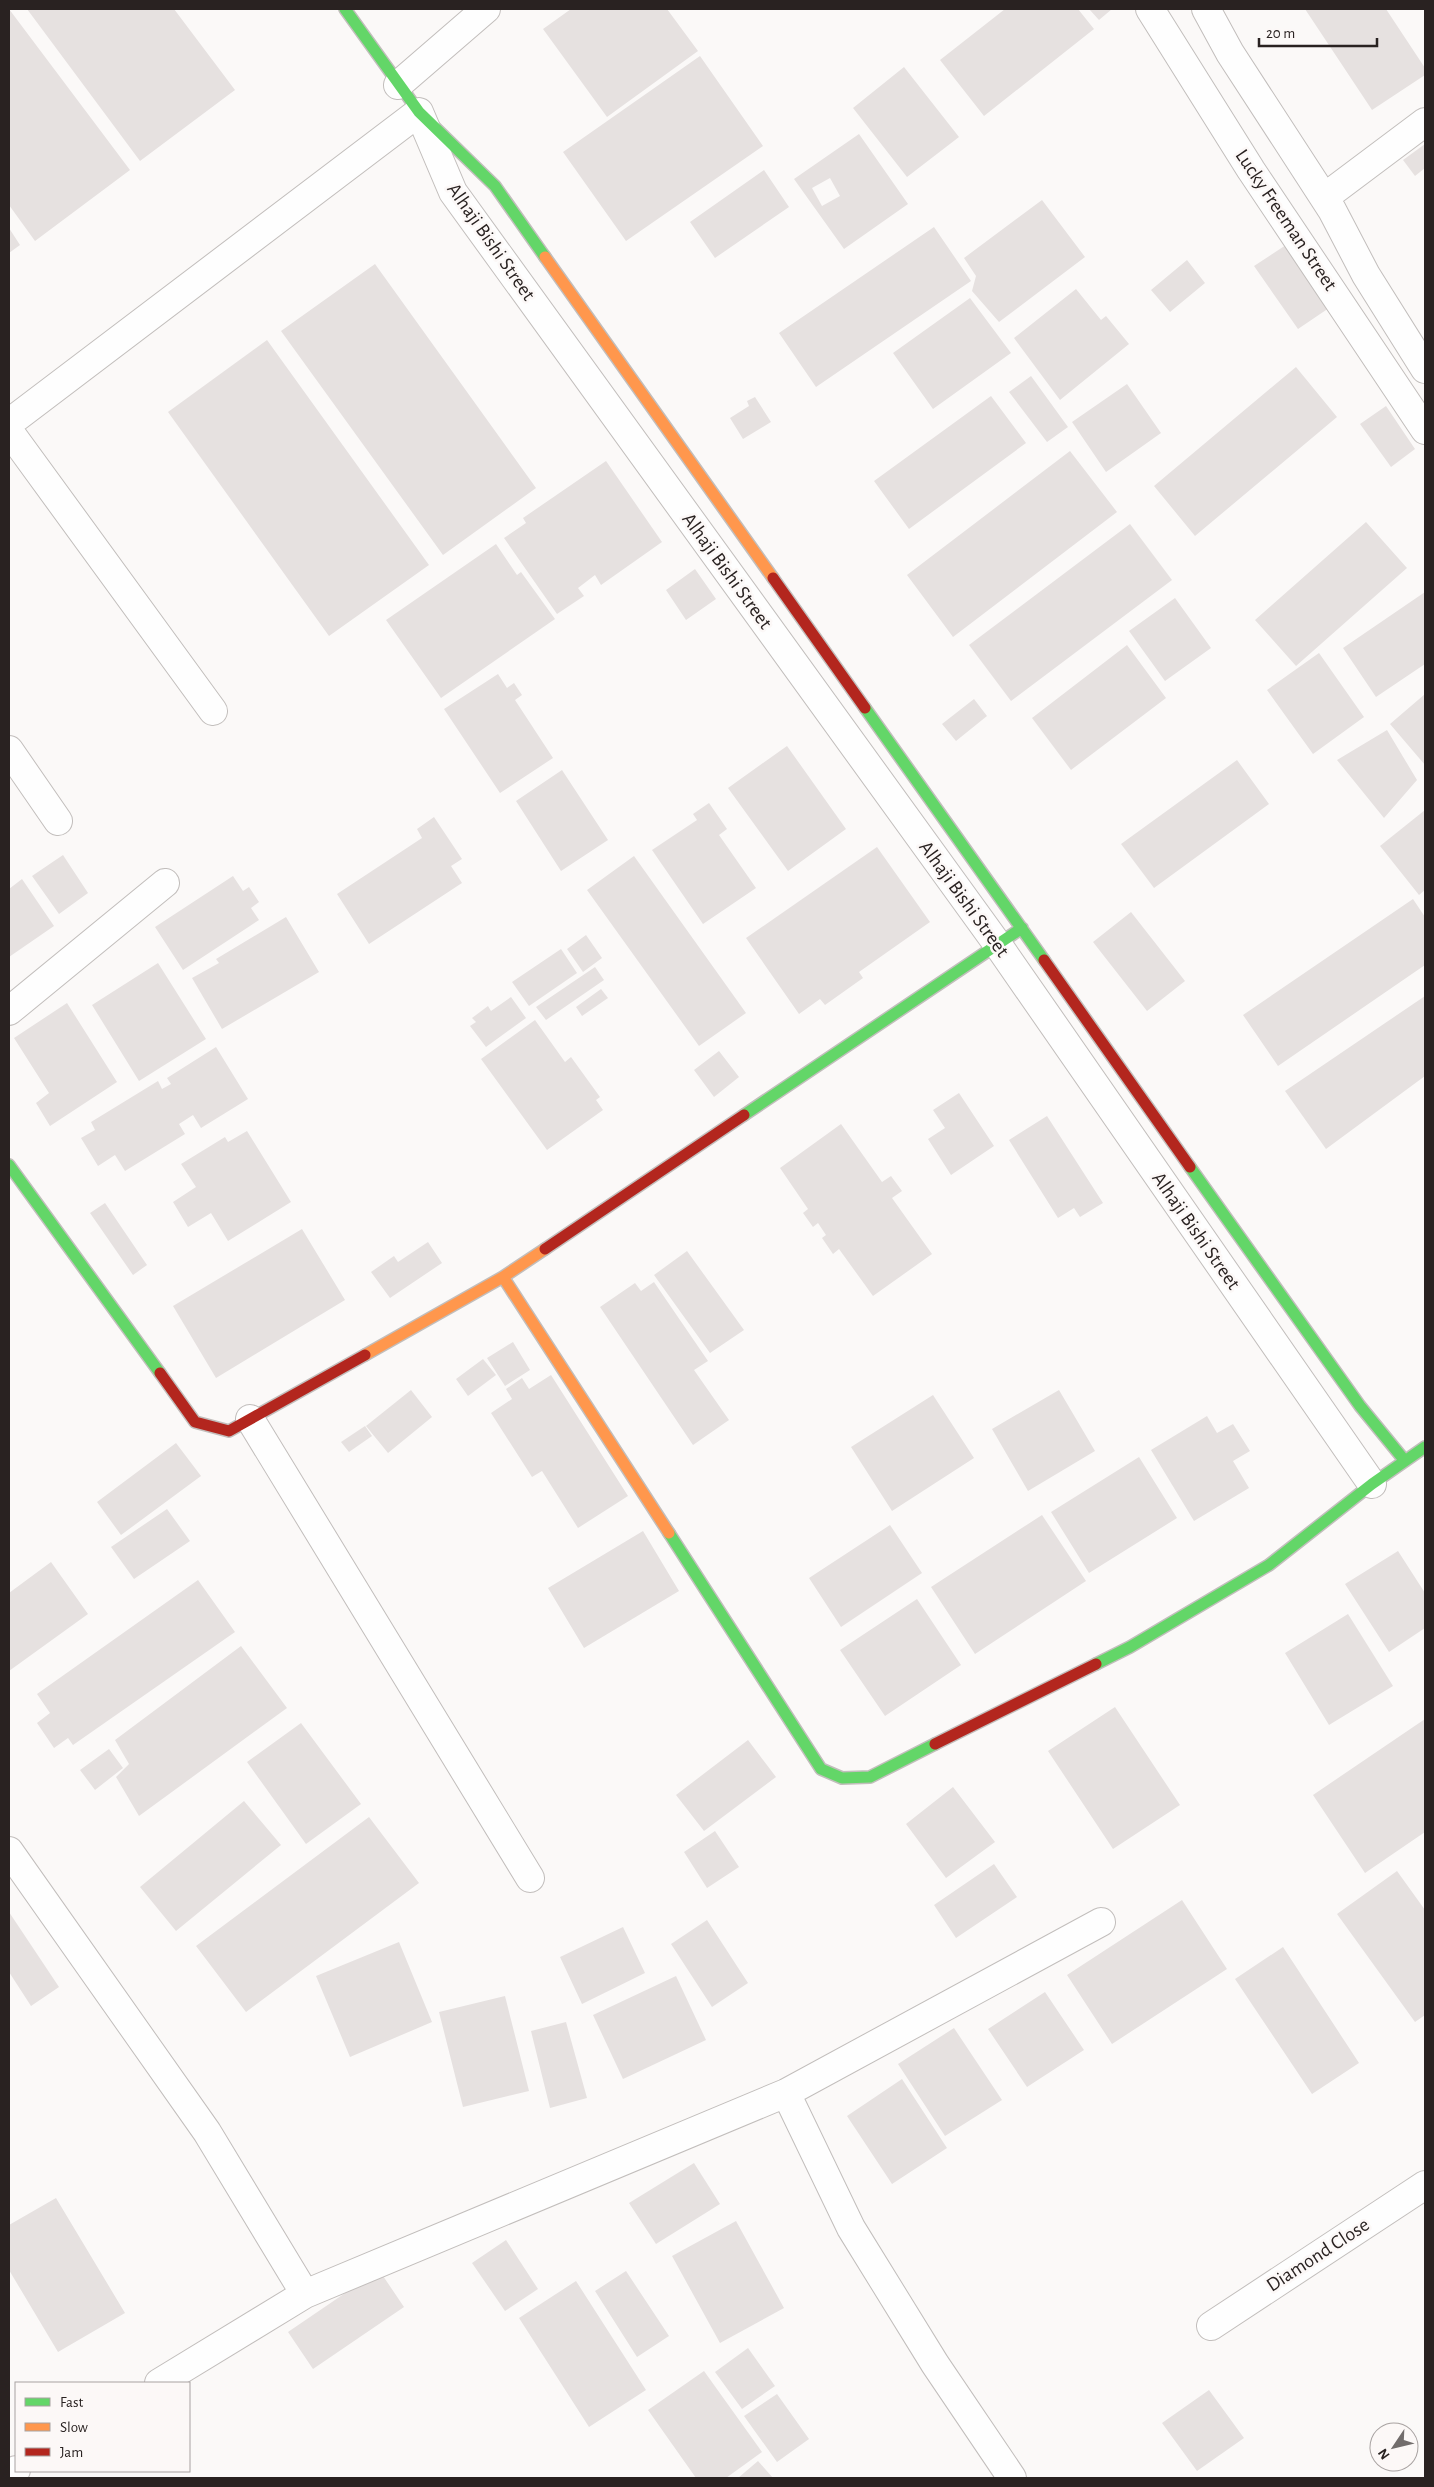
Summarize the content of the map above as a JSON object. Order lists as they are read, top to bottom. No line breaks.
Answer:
{"streets":{"street":["Lucky Freeman Street","Alhaji Bishi Street","Diamond Close"]},"legend":["Fast","Slow","Jam"],"scale_bar":"20 m","north":"bottom left"}
